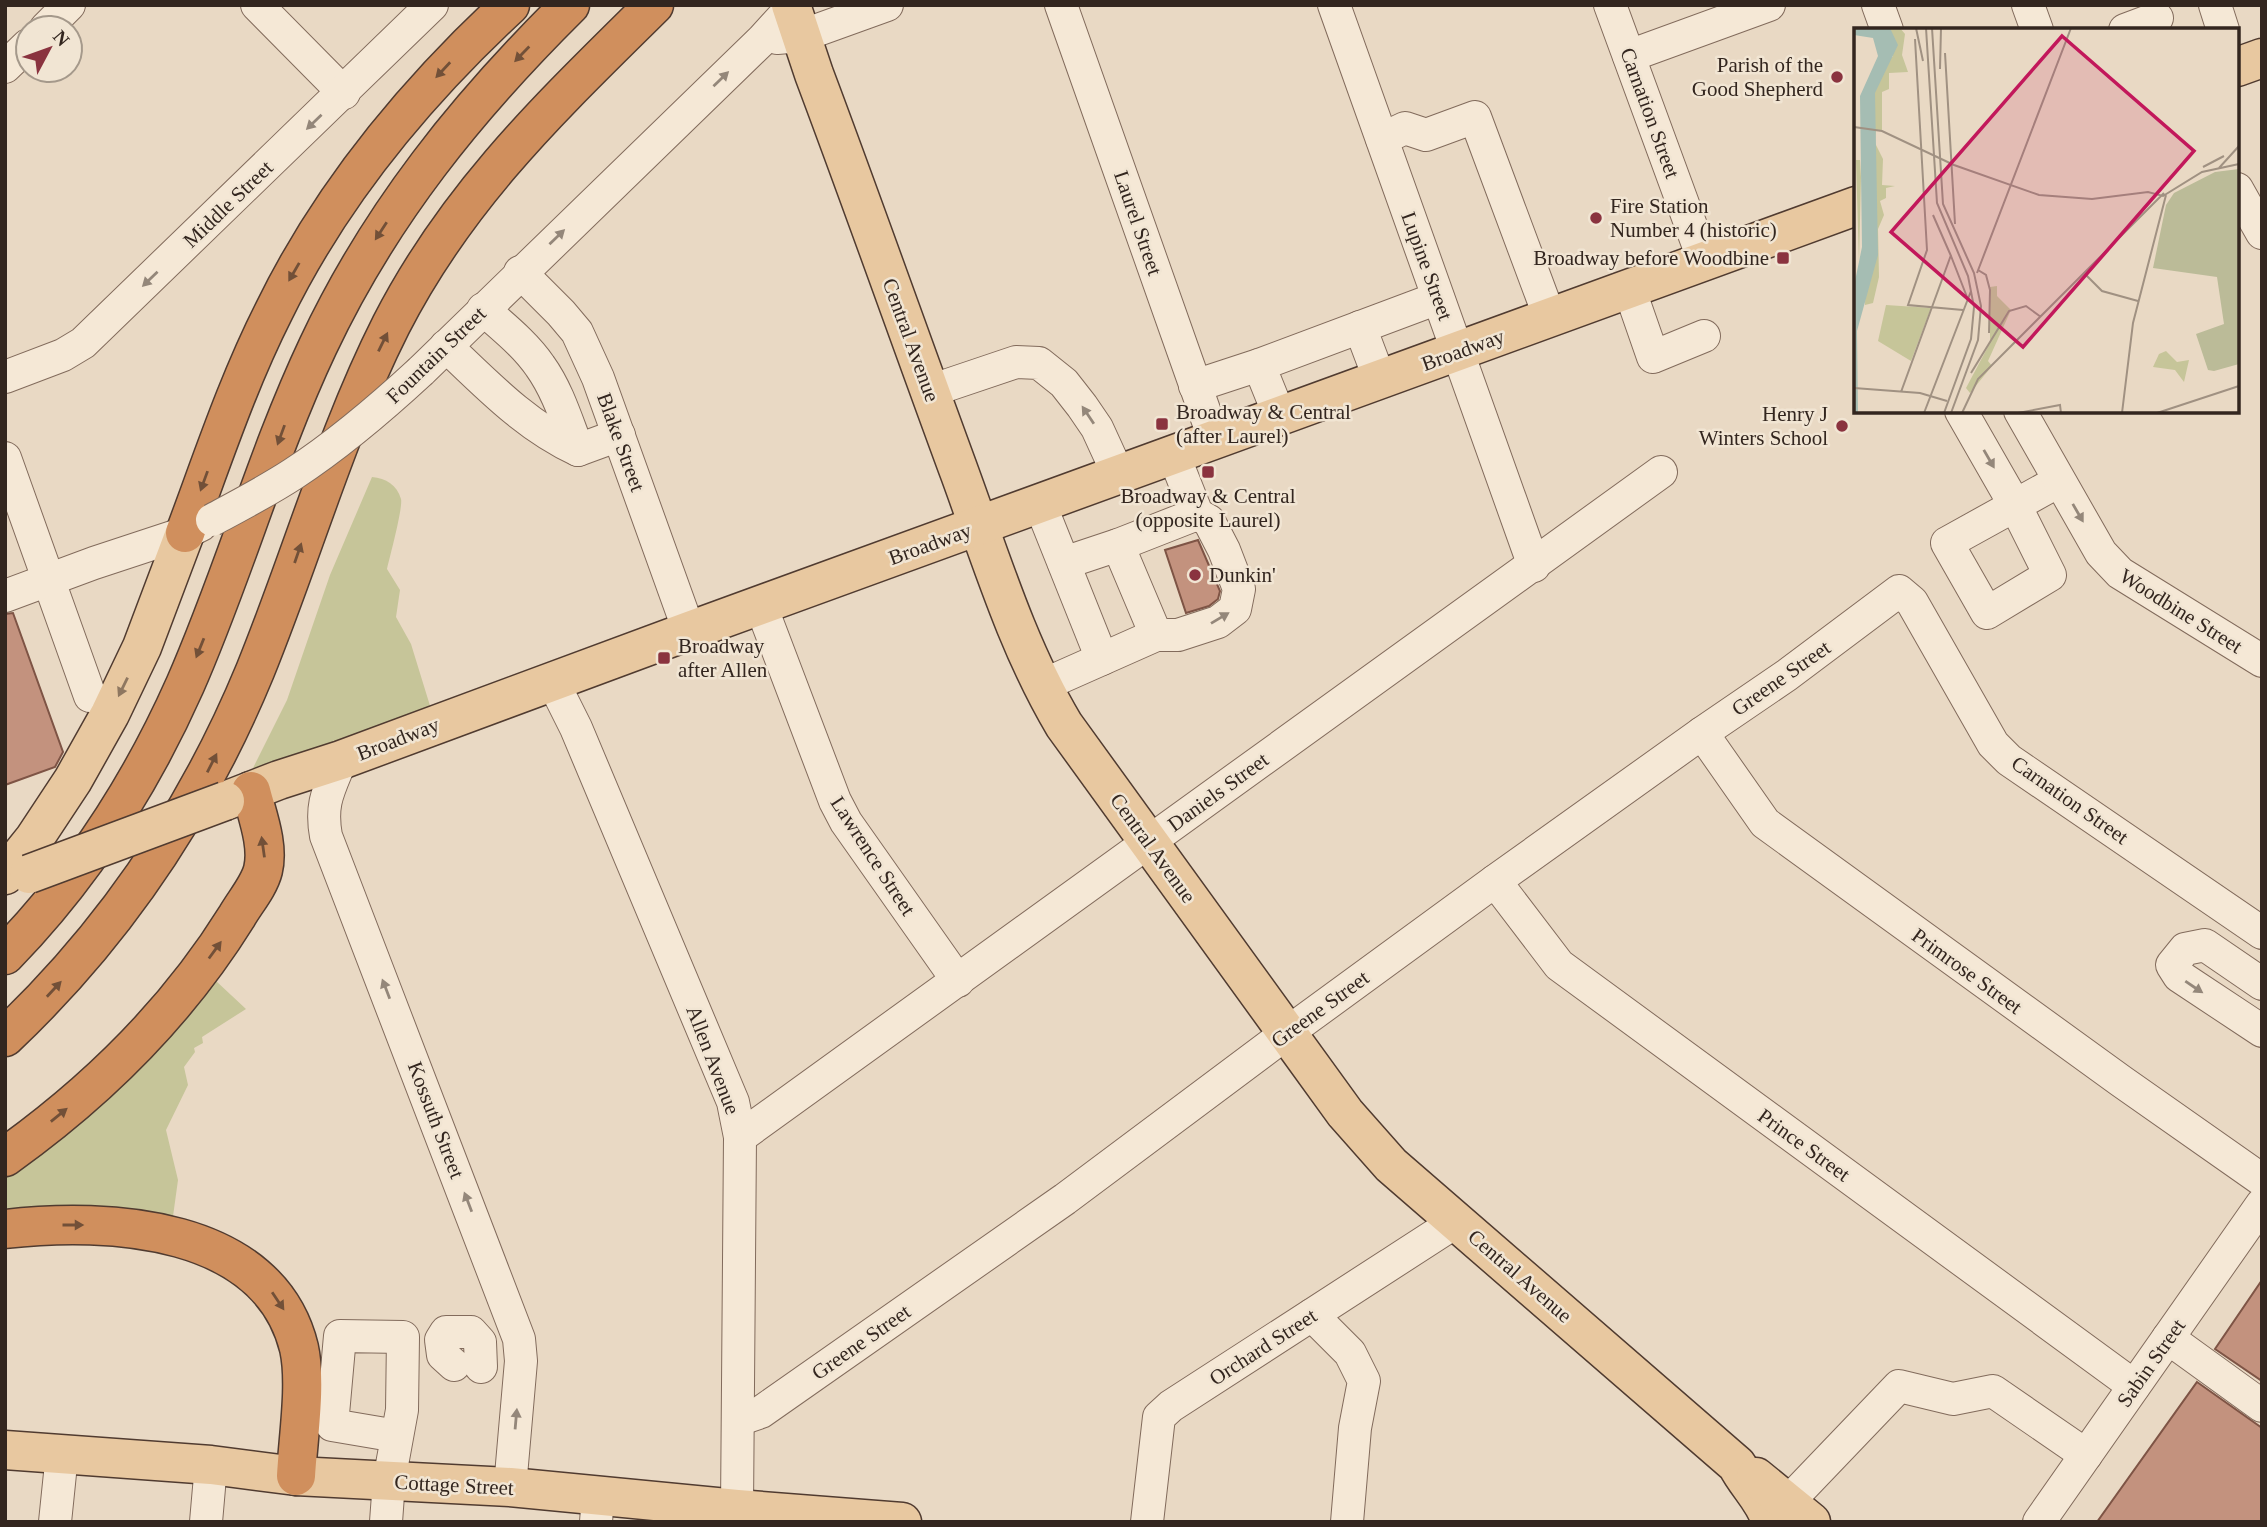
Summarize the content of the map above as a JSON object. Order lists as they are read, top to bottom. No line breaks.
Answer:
{"streets":{"main road":["Central Avenue","Broadway","Cottage Street"],"street":["Carnation Street","Middle Street","Laurel Street","Lupine Street","Fountain Street","Blake Street","Woodbine Street","Greene Street","Daniels Street","Lawrence Street","Primrose Street","Allen Avenue","Kossuth Street","Prince Street","Orchard Street","Sabin Street"]},"crossings":[["Carnation Street","Broadway"],["Carnation Street","Greene Street"],["Laurel Street","Broadway"],["Lupine Street","Broadway"],["Lupine Street","Daniels Street"],["Central Avenue","Broadway"],["Central Avenue","Fountain Street"],["Central Avenue","Greene Street"],["Central Avenue","Daniels Street"],["Central Avenue","Orchard Street"],["Broadway","Blake Street"],["Broadway","Lawrence Street"],["Broadway","Allen Avenue"],["Broadway","Kossuth Street"],["Fountain Street","Blake Street"],["Greene Street","Primrose Street"],["Greene Street","Allen Avenue"],["Greene Street","Prince Street"],["Daniels Street","Lawrence Street"],["Daniels Street","Allen Avenue"],["Allen Avenue","Cottage Street"],["Kossuth Street","Cottage Street"],["Prince Street","Sabin Street"]],"one_way":["Middle Street","Fountain Street","Woodbine Street","Kossuth Street"],"places":{"other":["Parish of the Good Shepherd","Fire Station Number 4 (historic)","Henry J Winters School","Dunkin'"],"transit":["Broadway before Woodbine","Broadway & Central (after Laurel)","Broadway & Central (opposite Laurel)","Broadway after Allen"]},"north":"top right"}
